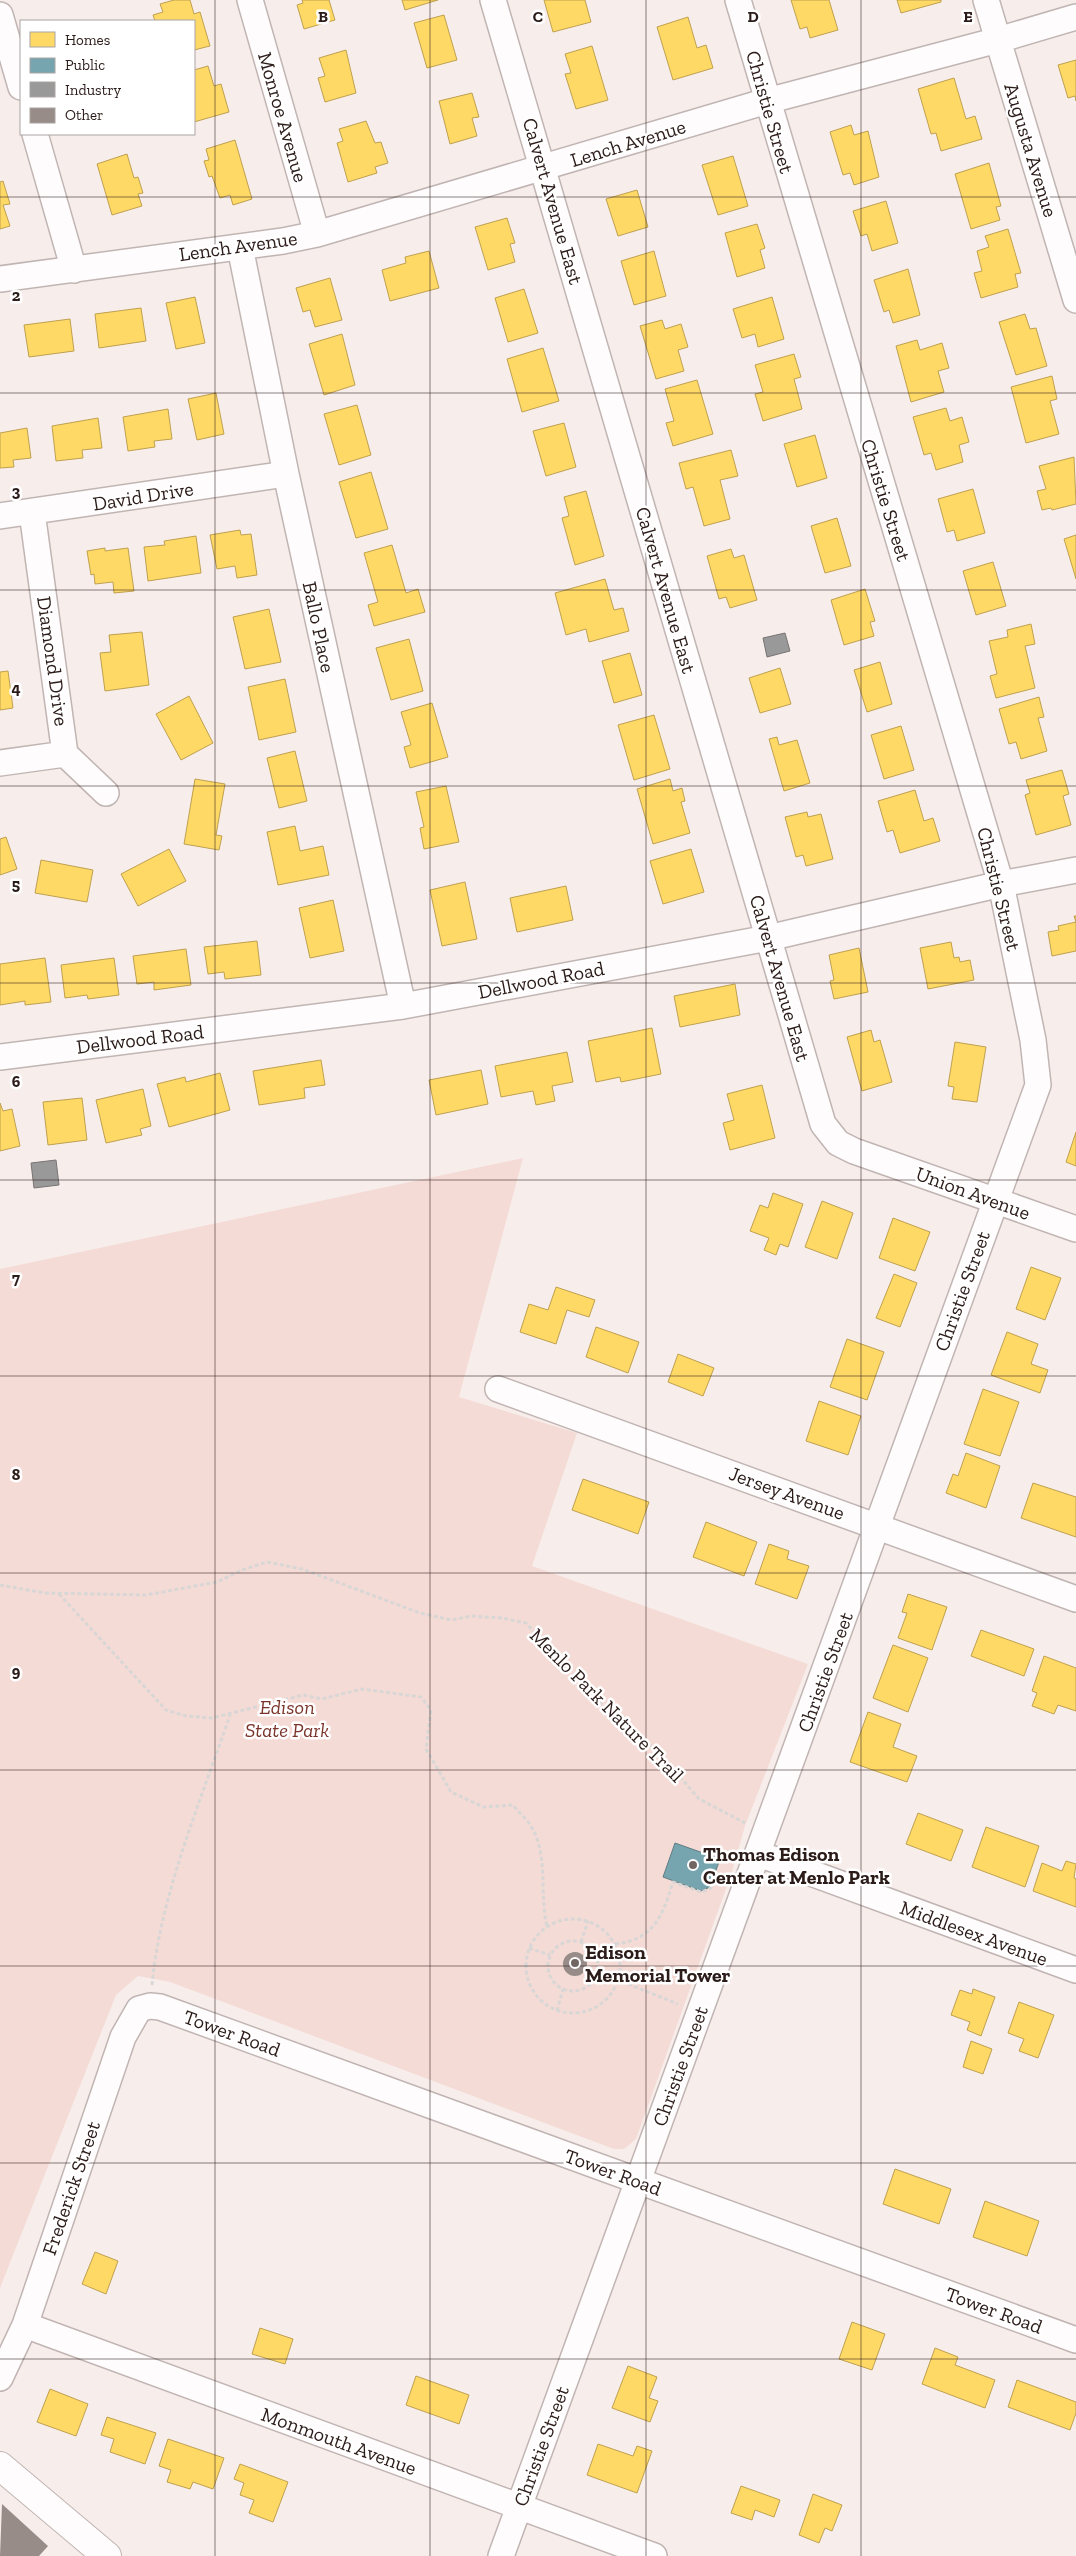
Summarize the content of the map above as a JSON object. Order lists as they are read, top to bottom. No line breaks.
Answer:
{"streets":{"street":["Christie Street","Monroe Avenue","Lench Avenue","Augusta Avenue","Calvert Avenue East","David Drive","Ballo Place","Diamond Drive","Dellwood Road","Union Avenue","Jersey Avenue","Middlesex Avenue","Tower Road","Frederick Street","Monmouth Avenue"],"path":["Menlo Park Nature Trail"]},"crossings":[["Christie Street","Lench Avenue"],["Christie Street","Dellwood Road"],["Christie Street","Union Avenue"],["Christie Street","Jersey Avenue"],["Christie Street","Menlo Park Nature Trail"],["Christie Street","Middlesex Avenue"],["Christie Street","Tower Road"],["Christie Street","Monmouth Avenue"],["Monroe Avenue","Lench Avenue"],["Lench Avenue","Augusta Avenue"],["Lench Avenue","Calvert Avenue East"],["Lench Avenue","Ballo Place"],["Calvert Avenue East","Dellwood Road"],["Calvert Avenue East","Union Avenue"],["David Drive","Ballo Place"],["David Drive","Diamond Drive"],["Ballo Place","Dellwood Road"],["Menlo Park Nature Trail","Middlesex Avenue"],["Tower Road","Frederick Street"],["Frederick Street","Monmouth Avenue"]],"parks":["Edison State Park"],"places":["Thomas Edison Center at Menlo Park","Edison Memorial Tower"],"legend":["Homes","Public","Industry","Other"],"grid":{"columns":["B","C","D","E"],"rows":["2","3","4","5","6","7","8","9"]}}
